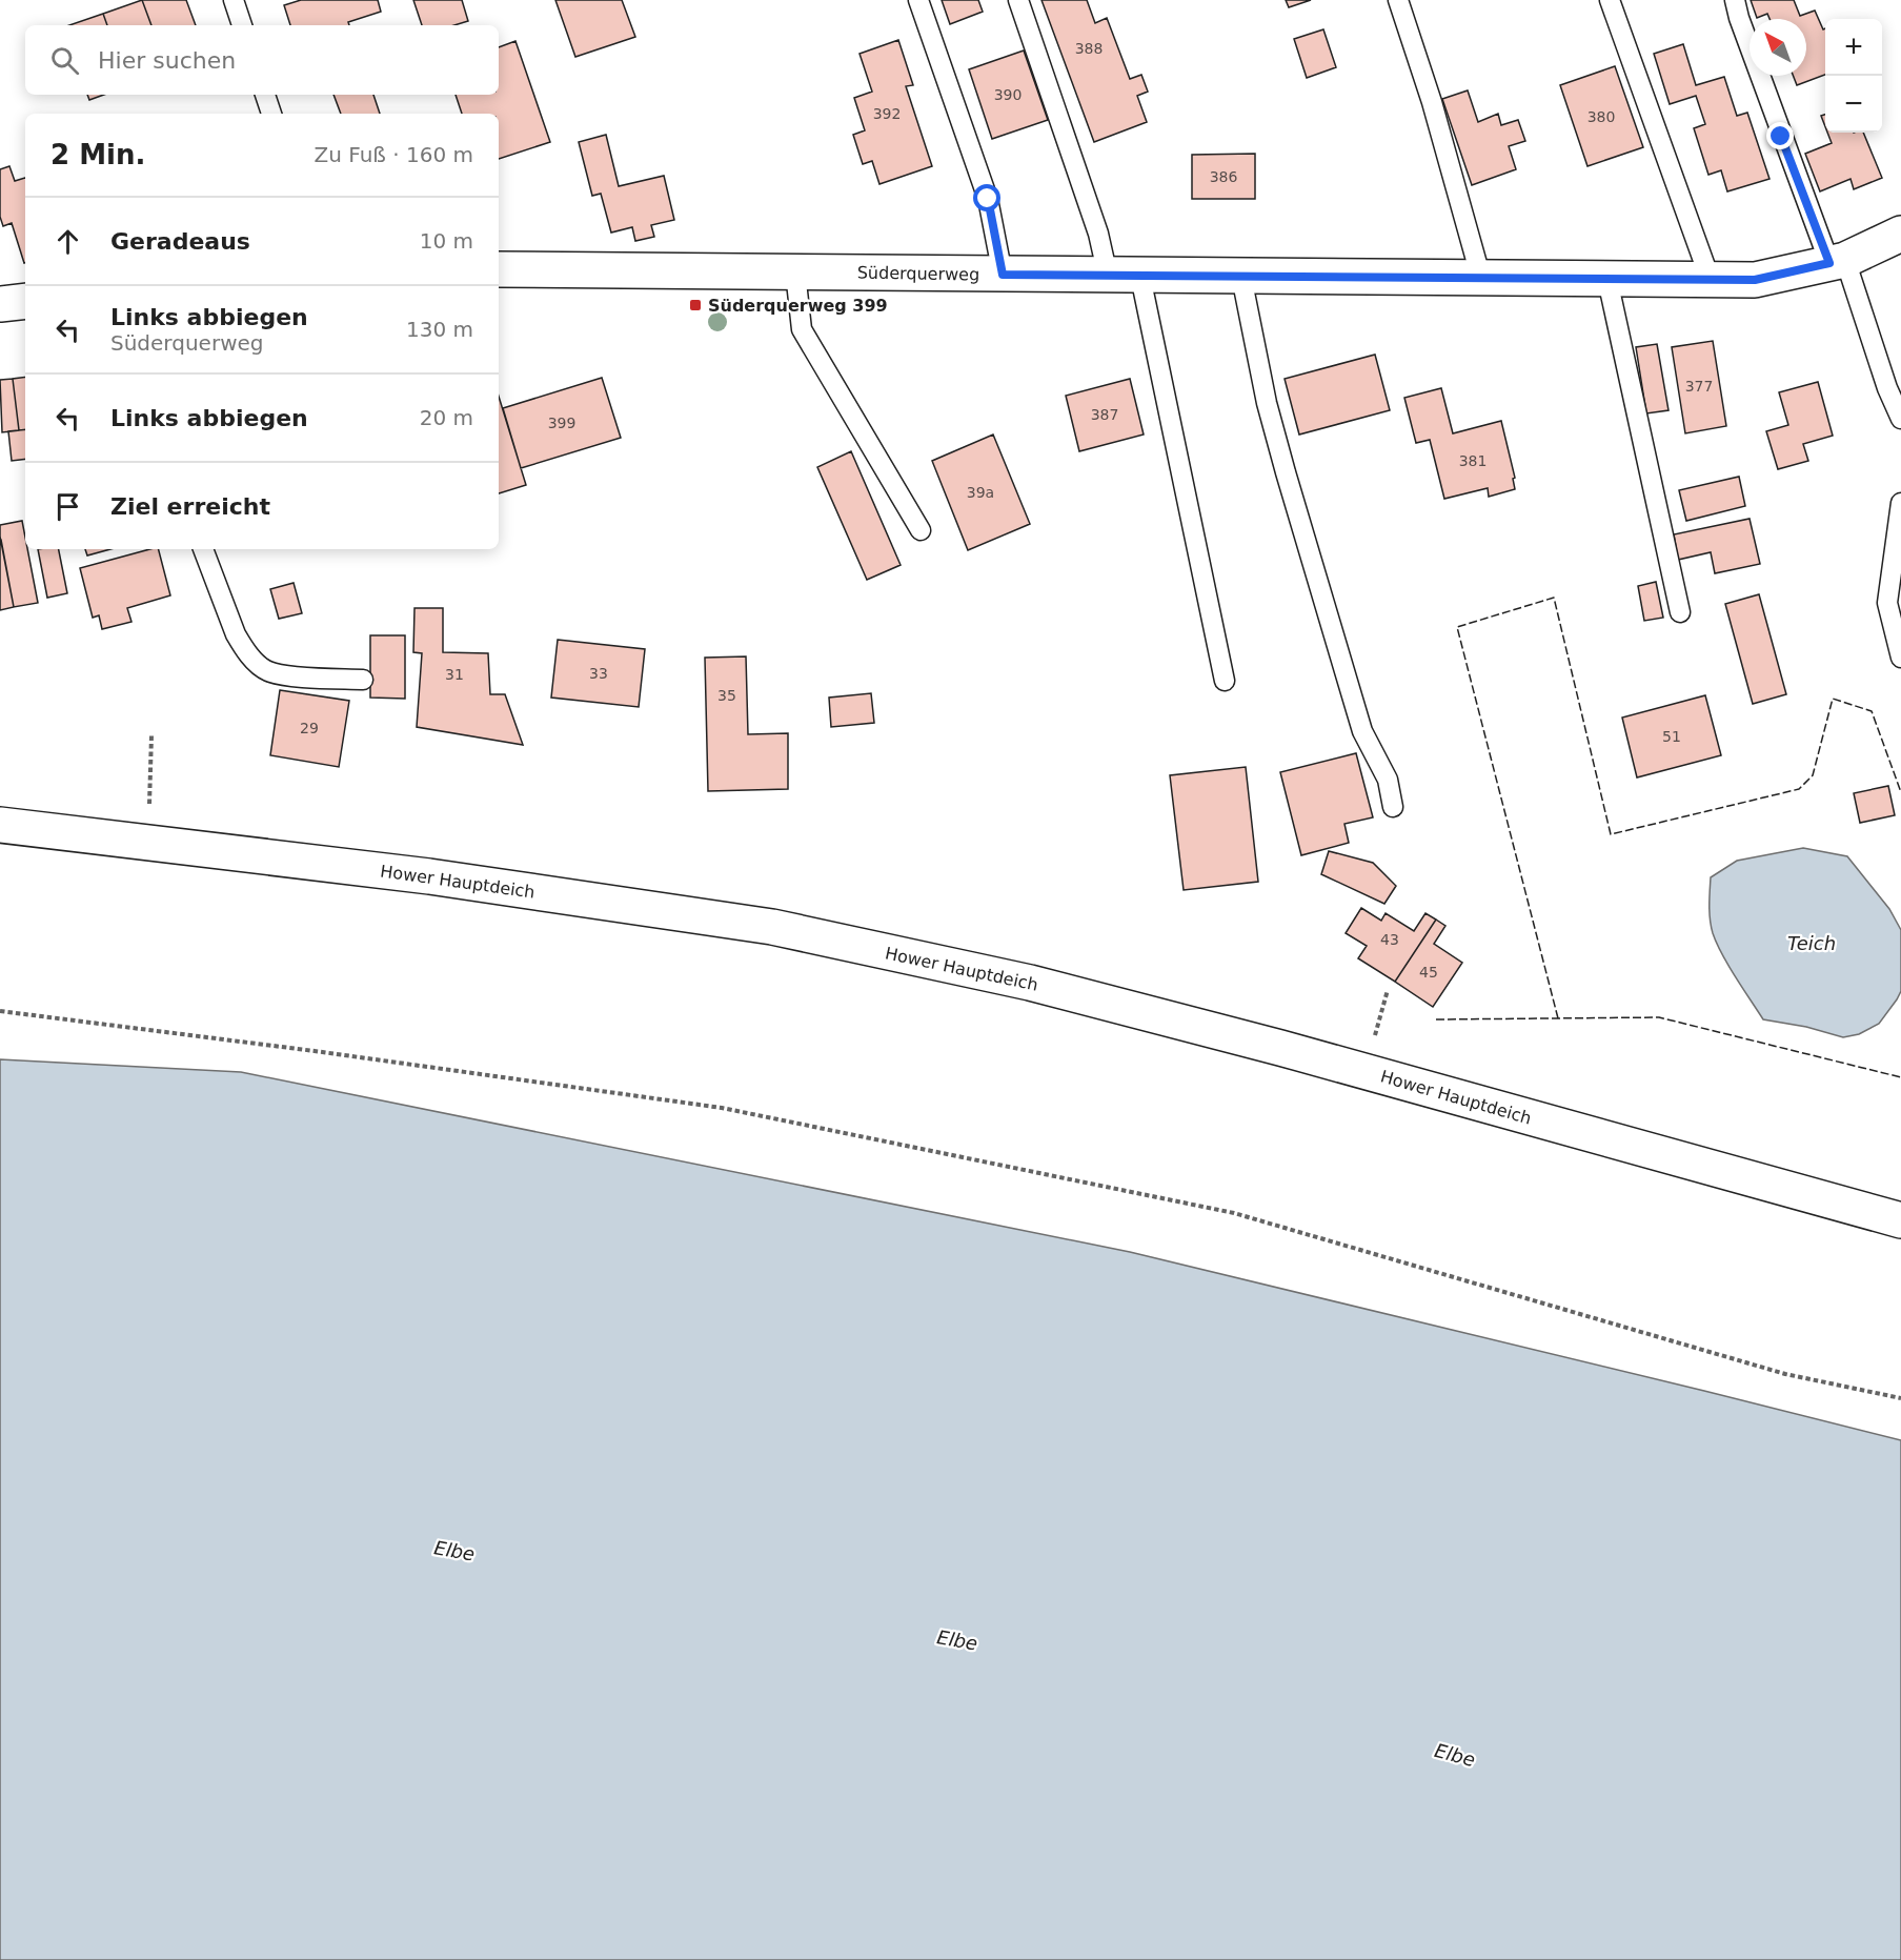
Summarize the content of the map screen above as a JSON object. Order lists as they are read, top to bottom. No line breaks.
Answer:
{"streets":{"street":["Süderquerweg","Hower Hauptdeich"]},"water":["Teich","Elbe"],"places":{"transit":["Süderquerweg 399"]},"house_numbers":["388","390","392","380","386","377","387","399","381","39a","33","31","35","29","51","43","45"],"north":"top left","page":{"map_buttons":["+","−"],"search":"Hier suchen","heading":["2 Min.","Zu Fuß · 160 m"],"list":[["Geradeaus","10 m"],["Links abbiegen","Süderquerweg","130 m"],["Links abbiegen","20 m"],"Ziel erreicht"]}}
